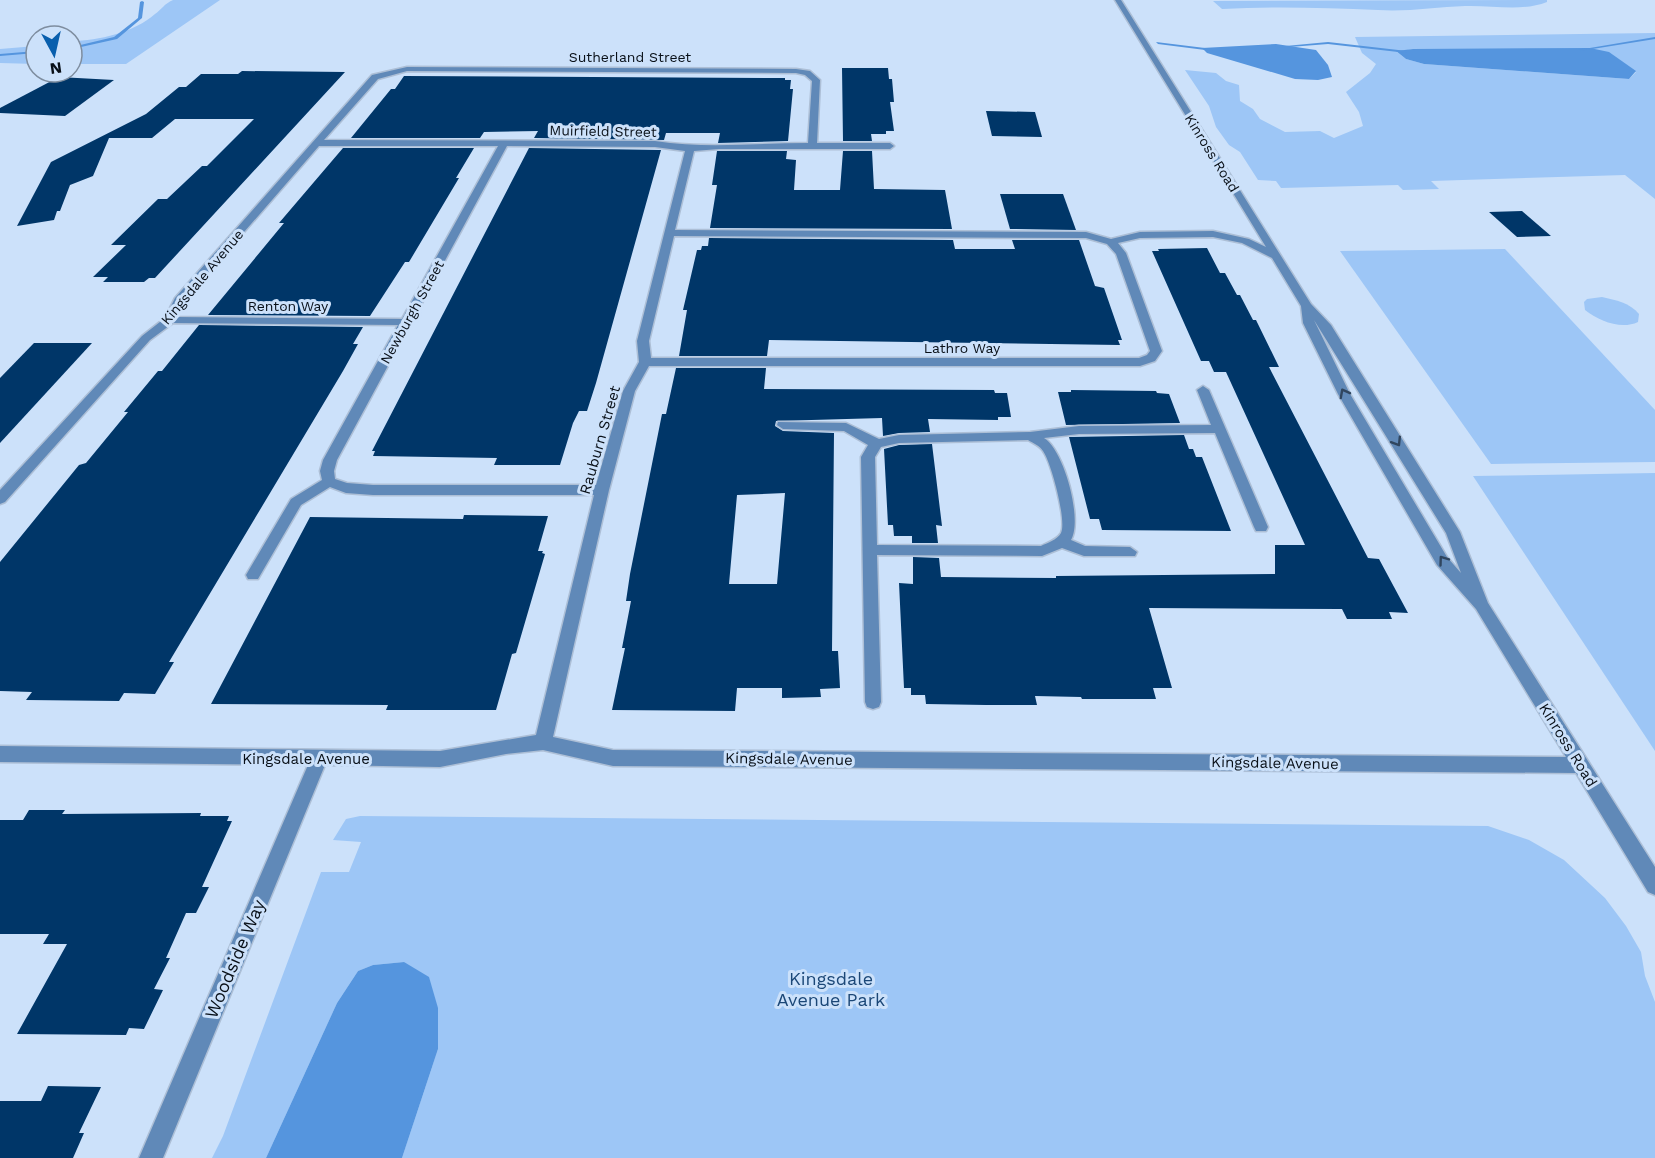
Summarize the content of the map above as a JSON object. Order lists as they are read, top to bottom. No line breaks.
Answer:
{"streets":{"street":["Sutherland Street","Muirfield Street","Kinross Road","Kingsdale Avenue","Renton Way","Newburgh Street","Lathro Way","Rauburn Street","Woodside Way"]},"crossings":[["Sutherland Street","Muirfield Street"],["Sutherland Street","Kingsdale Avenue"],["Muirfield Street","Kingsdale Avenue"],["Muirfield Street","Newburgh Street"],["Muirfield Street","Rauburn Street"],["Kinross Road","Kingsdale Avenue"],["Kingsdale Avenue","Renton Way"],["Kingsdale Avenue","Rauburn Street"],["Kingsdale Avenue","Woodside Way"],["Renton Way","Newburgh Street"],["Lathro Way","Rauburn Street"]],"parks":["Kingsdale Avenue Park"],"north":"bottom"}
